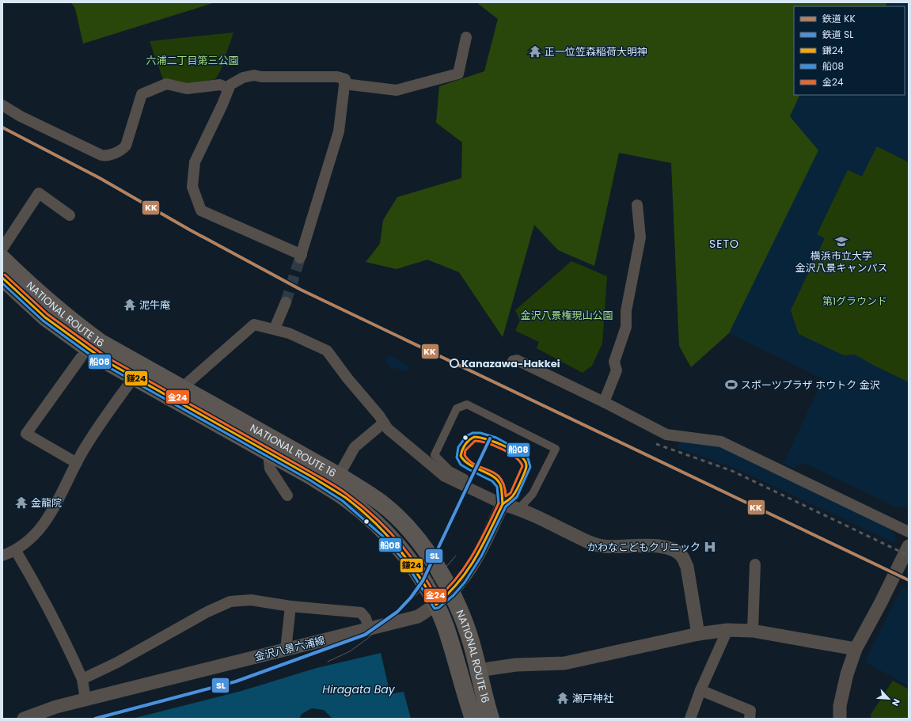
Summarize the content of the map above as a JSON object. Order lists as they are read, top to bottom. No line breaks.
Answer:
{"streets":{"highway":["NATIONAL ROUTE 16"],"street":["金沢八景六浦線"]},"crossings":[["NATIONAL ROUTE 16","金沢八景六浦線"]],"districts":["SETO"],"water":["Hiragata Bay"],"parks":["六浦二丁目第三公園","第1グラウンド","金沢八景権現山公園"],"places":{"temple":["正一位笠森稲荷大明神","泥牛庵","金龍院","瀬戸神社"],"school or university":["横浜市立大学 金沢八景キャンパス"],"other":["Kanazawa-Hakkei"],"sports":["スポーツプラザ ホウトク 金沢"],"hospital":["かわなこどもクリニック"]},"lines":["rail line KK","transit line 金24","transit line 鎌24","transit line 船08","rail line SL"],"legend":["鉄道 KK","鉄道 SL","鎌24","船08","金24"],"north":"bottom right"}
